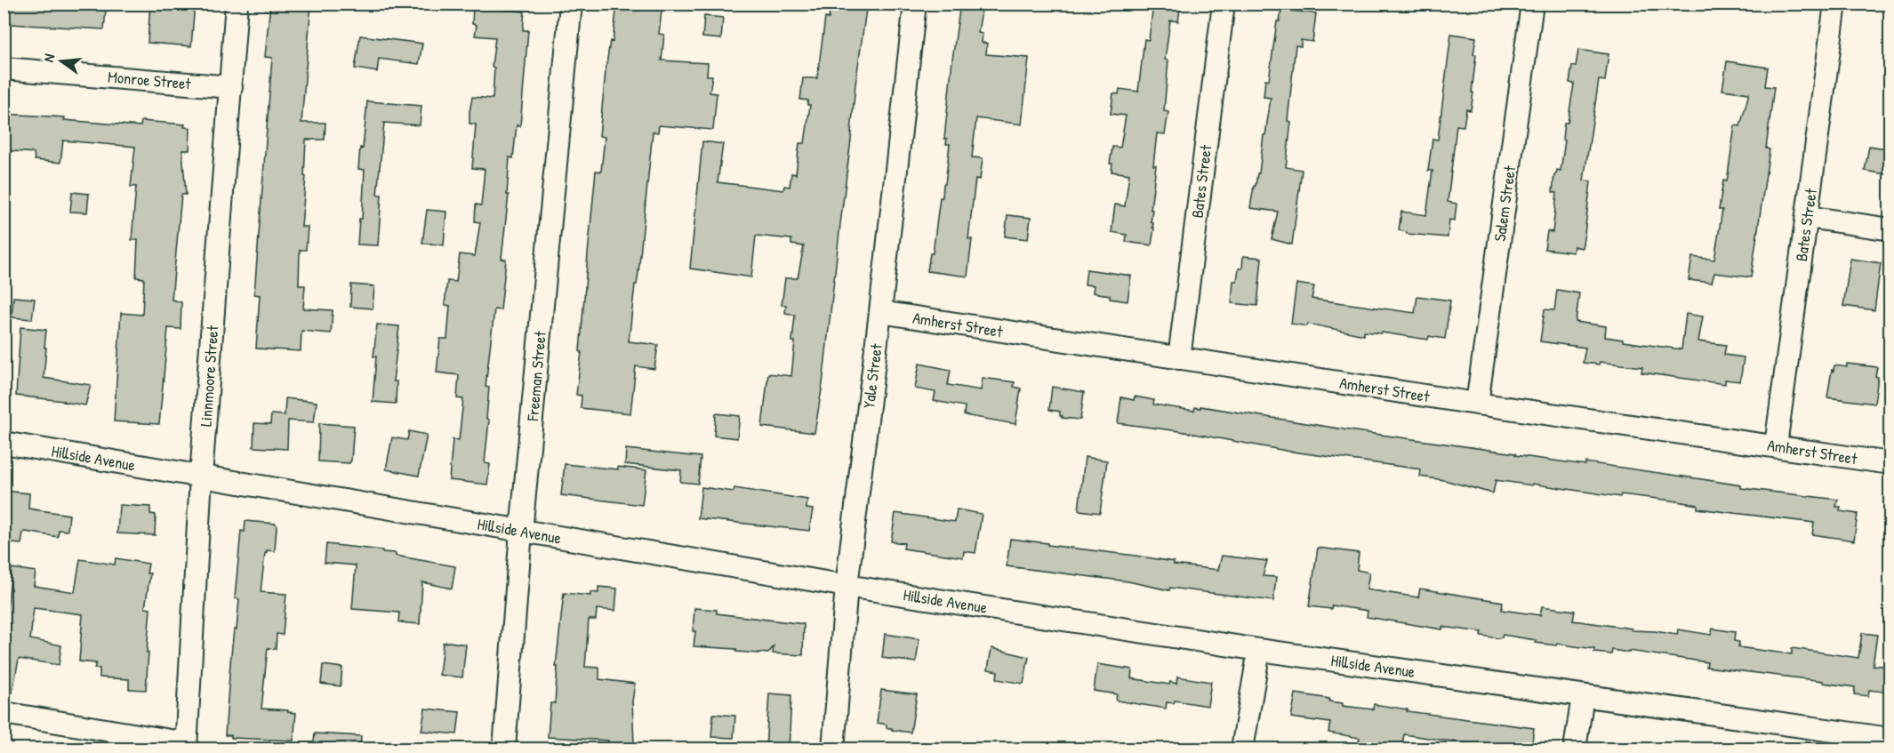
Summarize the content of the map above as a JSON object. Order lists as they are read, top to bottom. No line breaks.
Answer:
{"streets":{"street":["Monroe Street","Bates Street","Salem Street","Amherst Street","Linnmoore Street","Freeman Street","Yale Street","Hillside Avenue"]},"crossings":[["Monroe Street","Linnmoore Street"],["Bates Street","Amherst Street"],["Salem Street","Amherst Street"],["Amherst Street","Yale Street"],["Linnmoore Street","Hillside Avenue"],["Freeman Street","Hillside Avenue"],["Yale Street","Hillside Avenue"]],"north":"left"}
